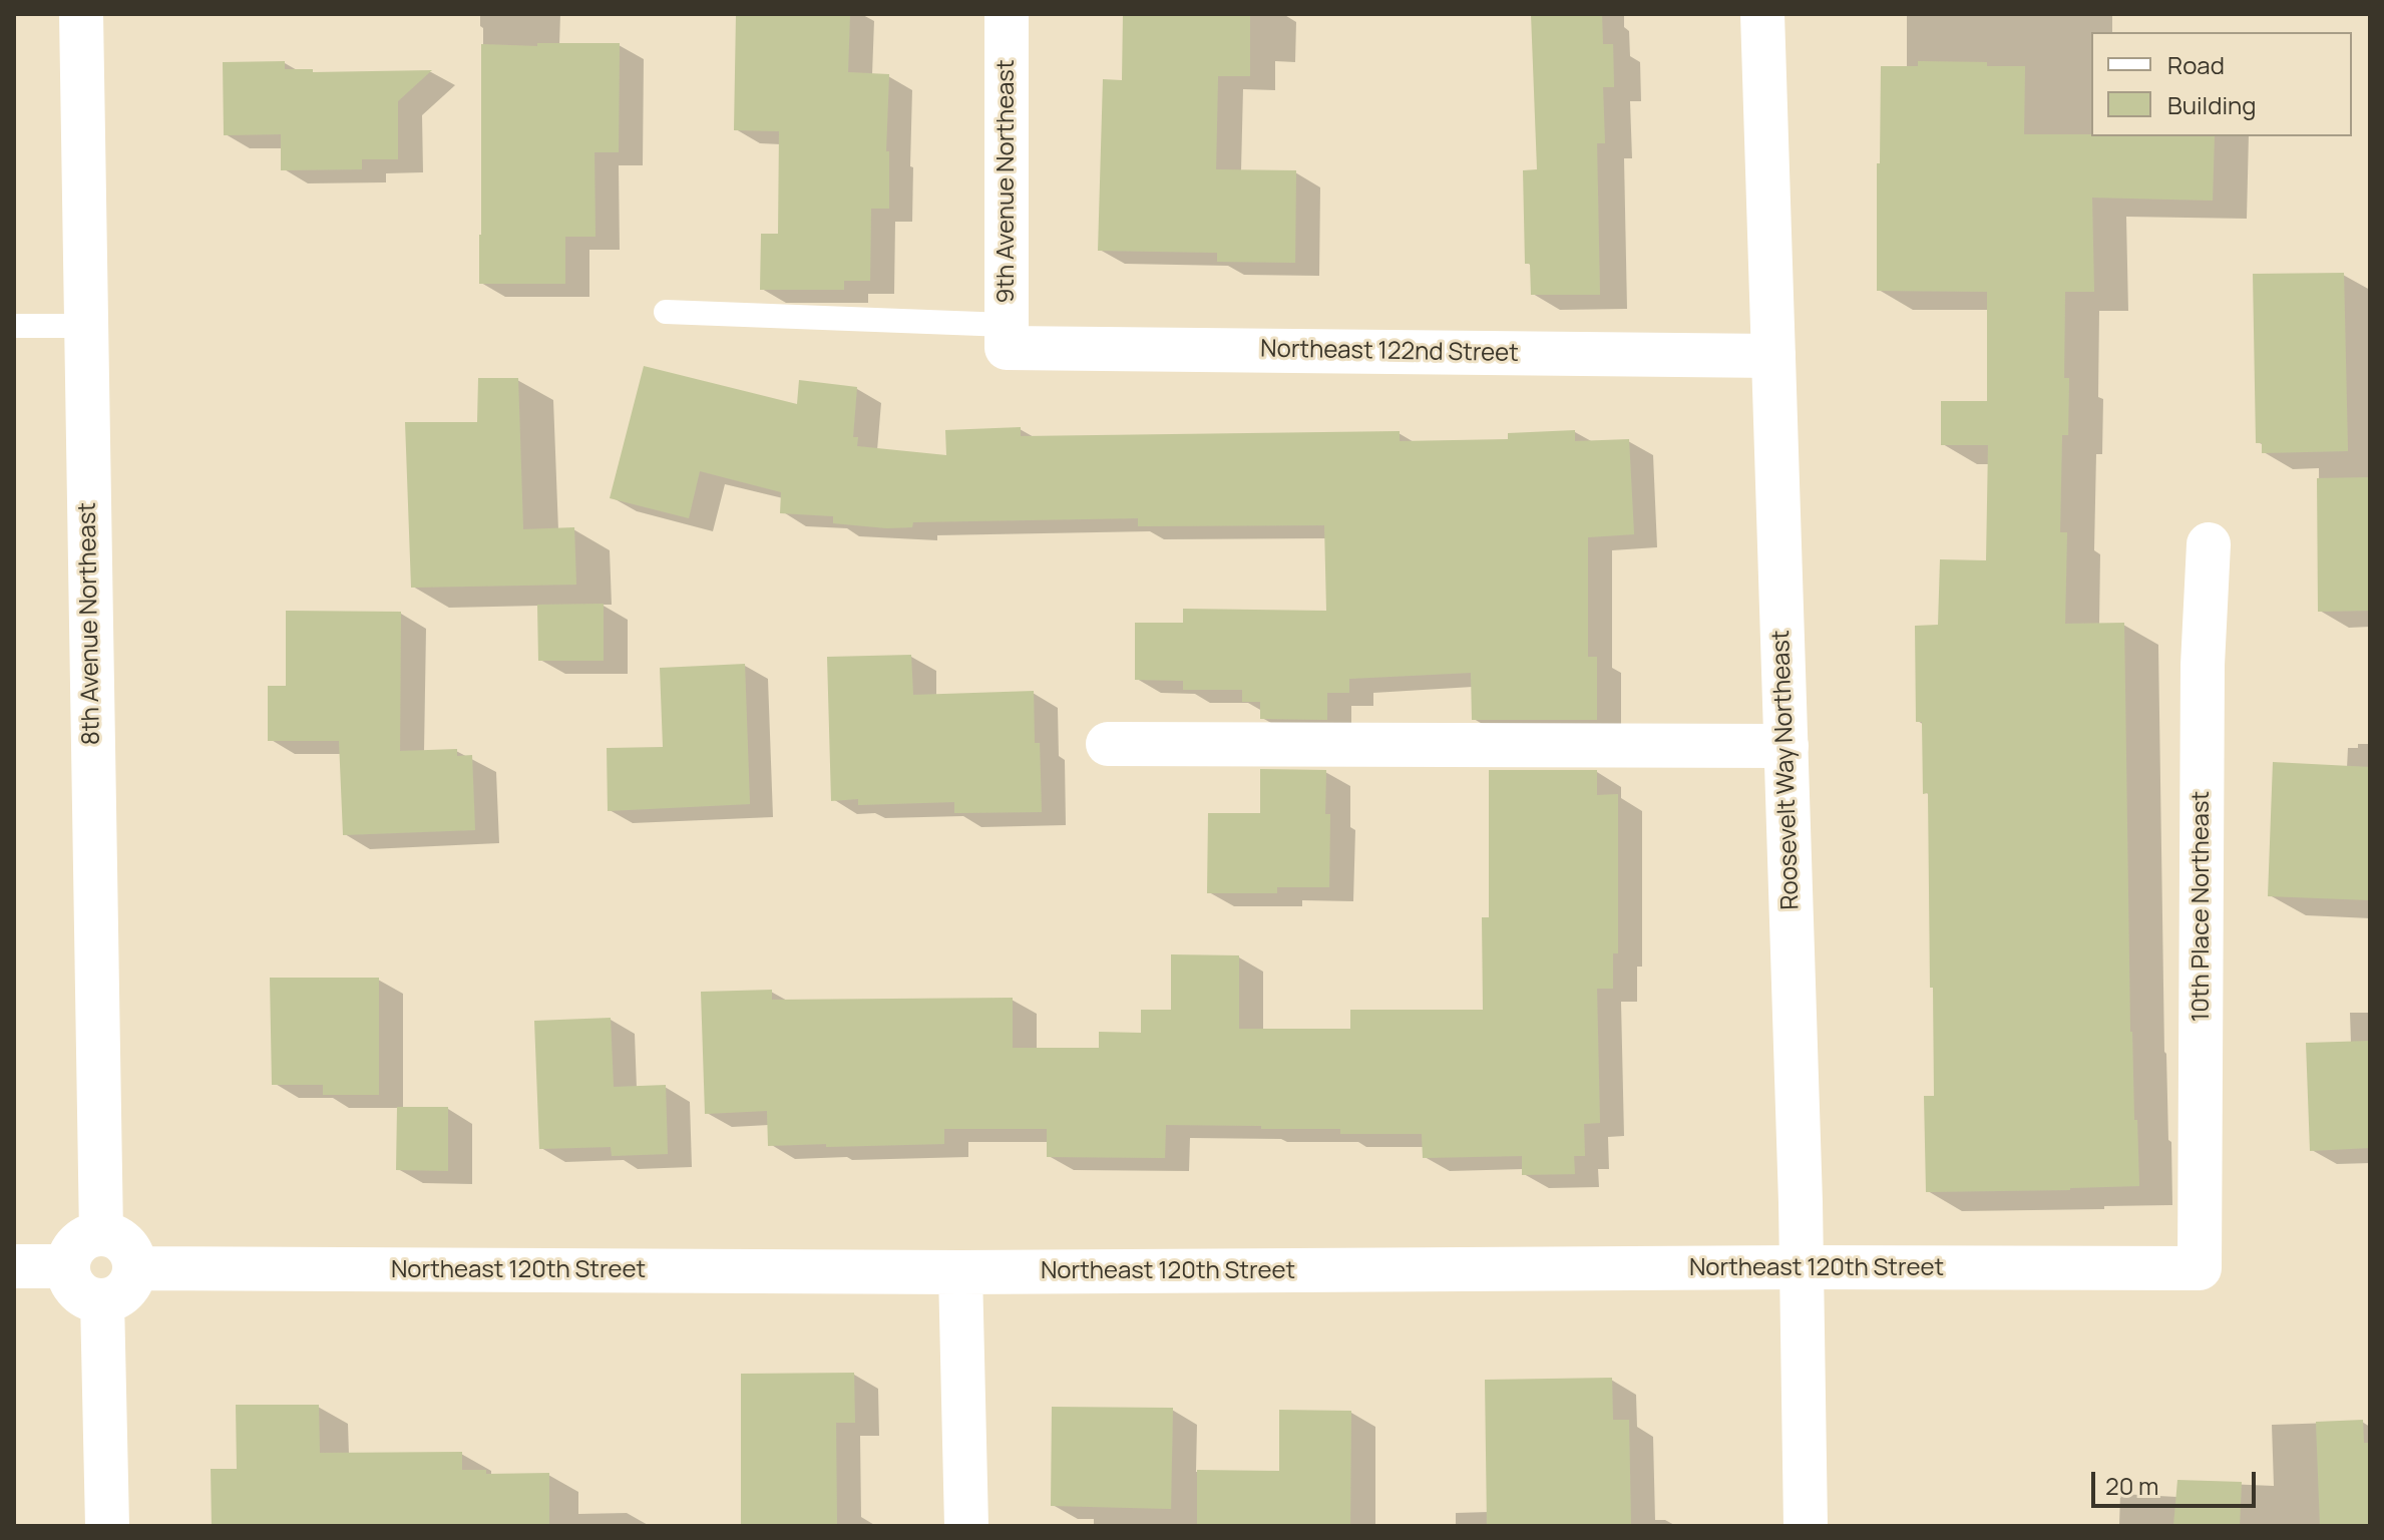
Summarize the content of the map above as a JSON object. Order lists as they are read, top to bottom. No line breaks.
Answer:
{"streets":{"street":["9th Avenue Northeast","Northeast 122nd Street","8th Avenue Northeast","Roosevelt Way Northeast","10th Place Northeast","Northeast 120th Street"]},"crossings":[["9th Avenue Northeast","Northeast 122nd Street"],["Northeast 122nd Street","Roosevelt Way Northeast"],["8th Avenue Northeast","Northeast 120th Street"],["Roosevelt Way Northeast","Northeast 120th Street"],["10th Place Northeast","Northeast 120th Street"]],"legend":["Road","Building"],"scale_bar":"20 m"}
